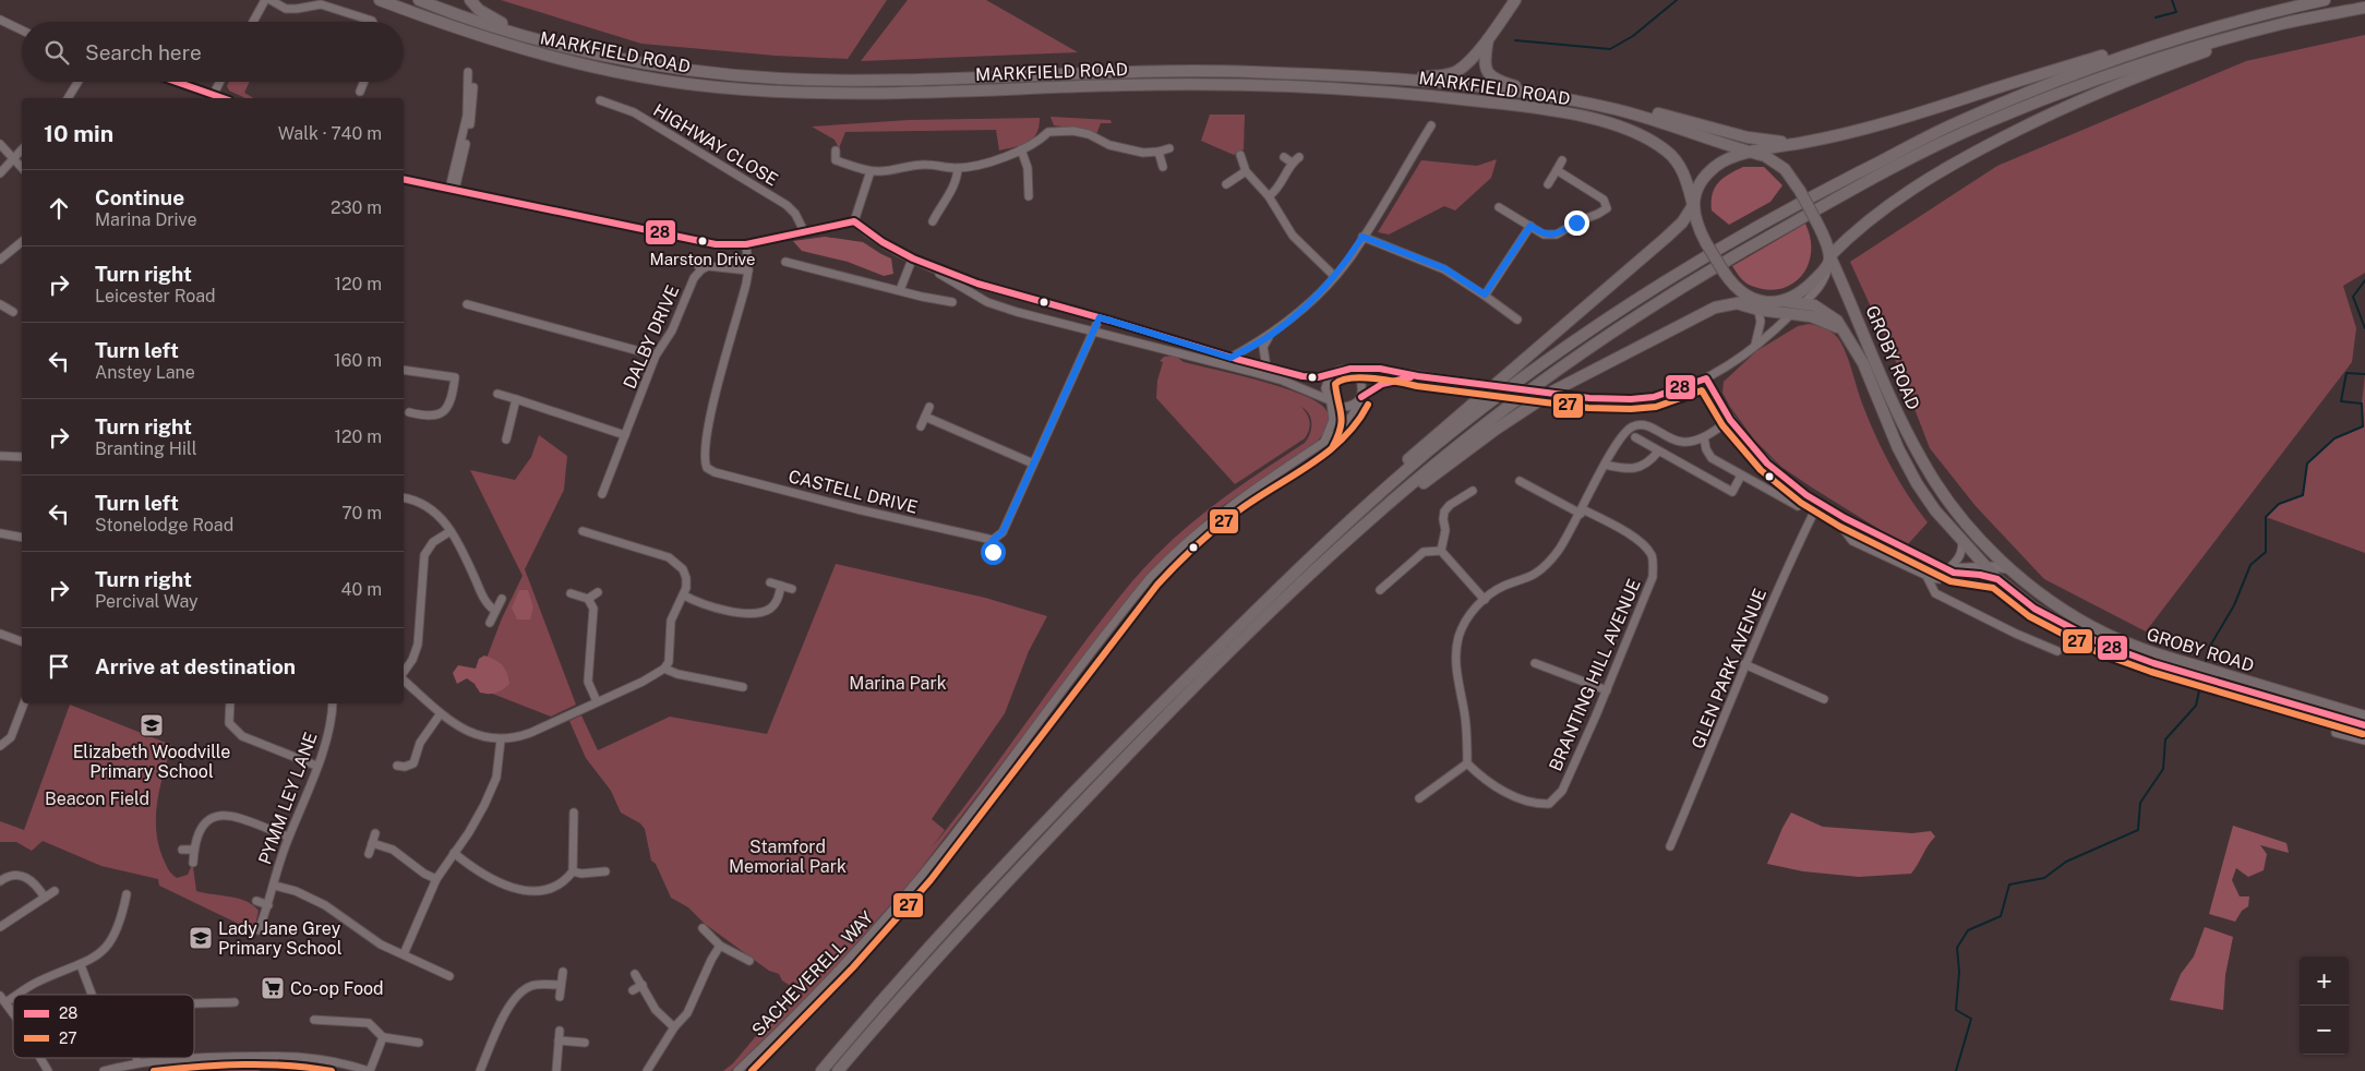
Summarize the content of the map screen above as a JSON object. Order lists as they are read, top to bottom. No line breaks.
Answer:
{"streets":{"highway":["MARKFIELD ROAD","GROBY ROAD"],"street":["HIGHWAY CLOSE","DALBY DRIVE","CASTELL DRIVE","GLEN PARK AVENUE","BRANTING HILL AVENUE","PYMM LEY LANE","SACHEVERELL WAY"]},"crossings":[["MARKFIELD ROAD","GROBY ROAD"],["DALBY DRIVE","CASTELL DRIVE"],["GROBY ROAD","GLEN PARK AVENUE"]],"parks":["Marina Park","Beacon Field","Stamford Memorial Park"],"places":{"other":["Marston Drive"],"school or university":["Elizabeth Woodville Primary School","Lady Jane Grey Primary School"],"supermarket":["Co-op Food"]},"lines":["transit line 28","transit line 27"],"legend":["28","27"],"page":{"search":"Search here","heading":["10 min","Walk · 740 m"],"list":[["Continue","Marina Drive","230 m"],["Turn right","Leicester Road","120 m"],["Turn left","Anstey Lane","160 m"],["Turn right","Branting Hill","120 m"],["Turn left","Stonelodge Road","70 m"],["Turn right","Percival Way","40 m"],"Arrive at destination"],"map_buttons":["+","−"]}}
